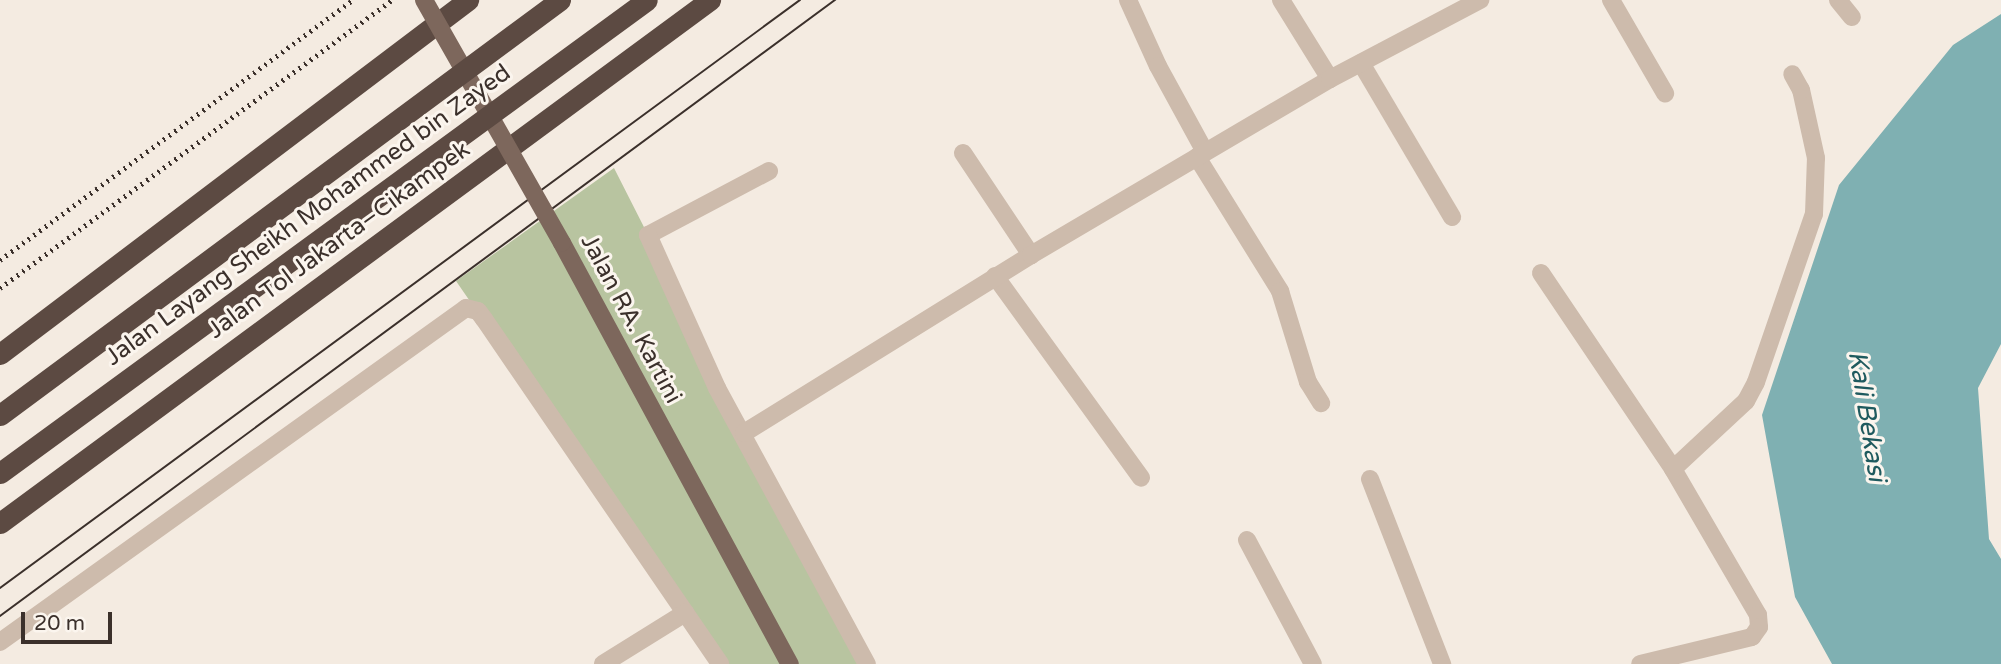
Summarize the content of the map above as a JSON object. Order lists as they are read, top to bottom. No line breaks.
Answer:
{"streets":{"highway":["Jalan Layang Sheikh Mohammed bin Zayed","Jalan Tol Jakarta–Cikampek"],"main road":["Jalan RA. Kartini"]},"water":["Kali Bekasi"],"scale_bar":"20 m"}
